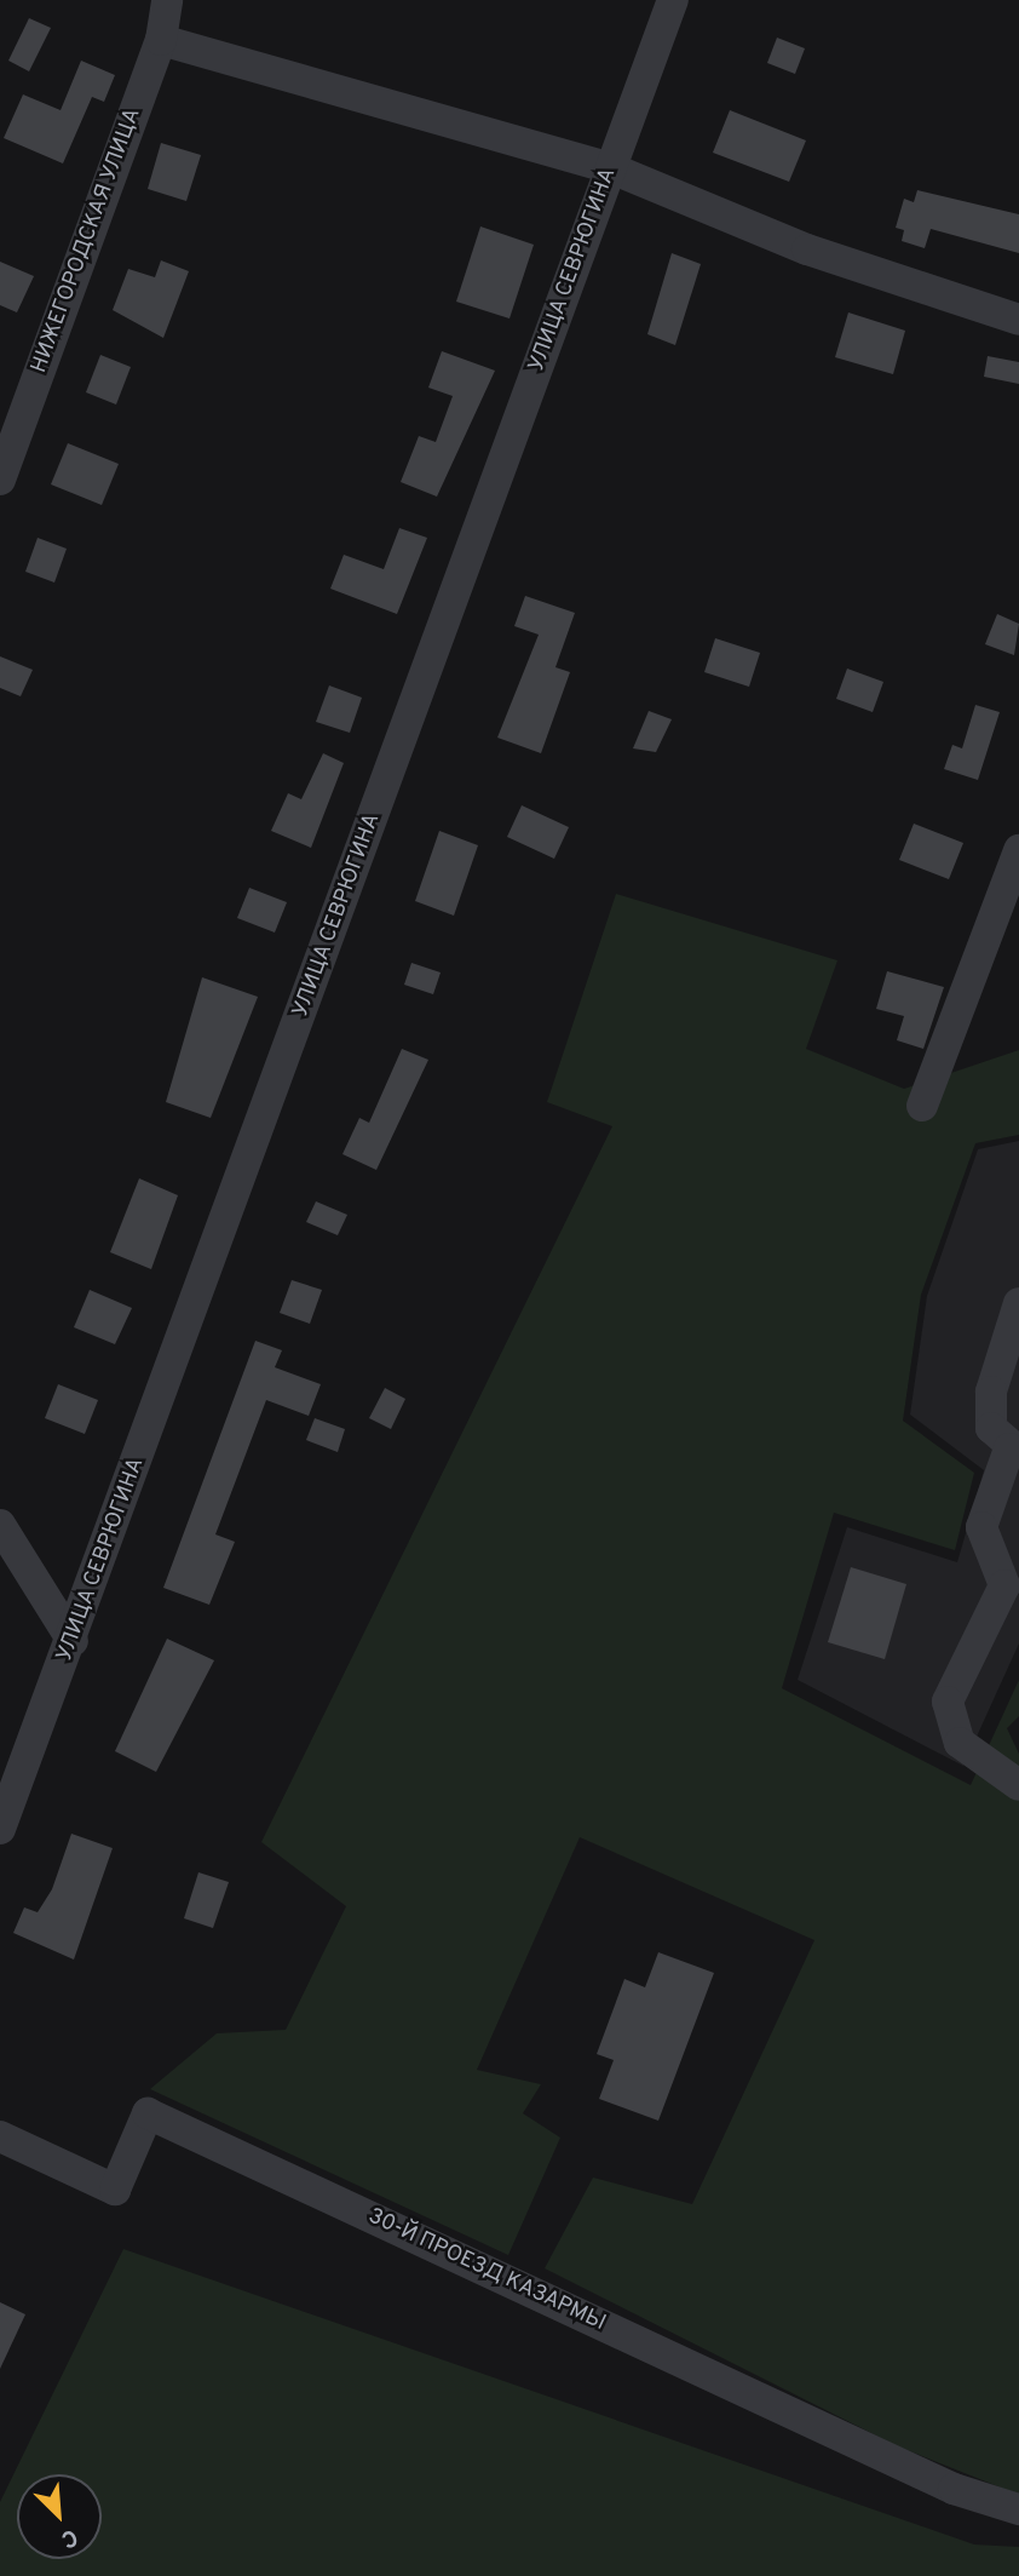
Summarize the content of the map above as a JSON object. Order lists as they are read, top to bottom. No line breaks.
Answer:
{"streets":{"street":["НИЖЕГОРОДСКАЯ УЛИЦА","УЛИЦА СЕВРЮГИНА","30-Й ПРОЕЗД КАЗАРМЫ"]},"north":"bottom right"}
